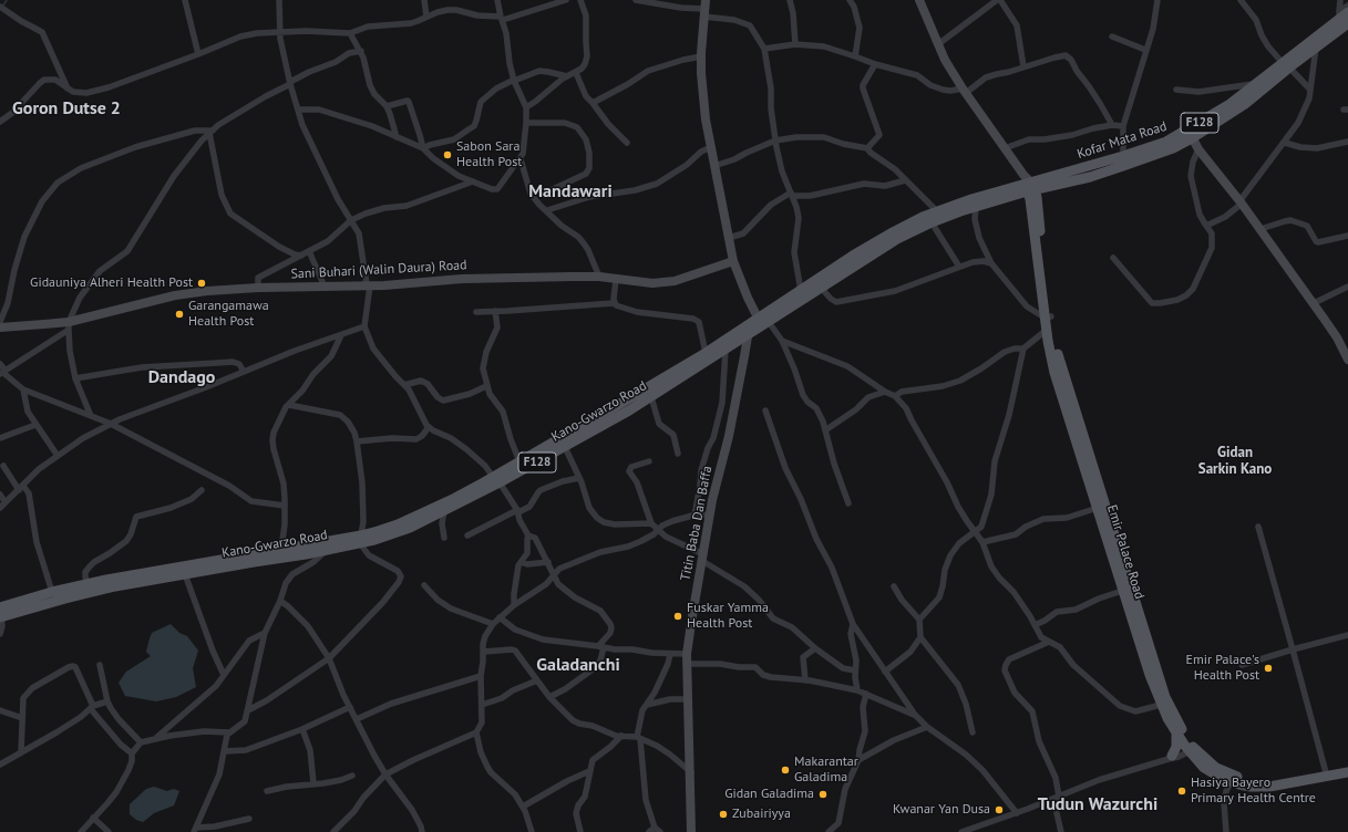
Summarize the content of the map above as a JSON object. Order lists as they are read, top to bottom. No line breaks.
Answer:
{"streets":{"main road":["F128","Kofar Mata Road","Kano-Gwarzo Road","Emir Palace Road"],"street":["Sani Buhari (Walin Daura) Road","Titin Baba Dan Baffa"]},"crossings":[["Kofar Mata Road","Kano-Gwarzo Road"],["Kofar Mata Road","Emir Palace Road"],["Kano-Gwarzo Road","Titin Baba Dan Baffa"],["Kano-Gwarzo Road","Emir Palace Road"]],"districts":["Goron Dutse 2","Mandawari","Dandago","Gidan Sarkin Kano","Galadanchi","Tudun Wazurchi"],"places":["Sabon Sara Health Post","Gidauniya Alheri Health Post","Garangamawa Health Post","Fuskar Yamma Health Post","Emir Palace's Health Post","Makarantar Galadima","Hasiya Bayero Primary Health Centre","Gidan Galadima","Kwanar Yan Dusa","Zubairiyya"]}
